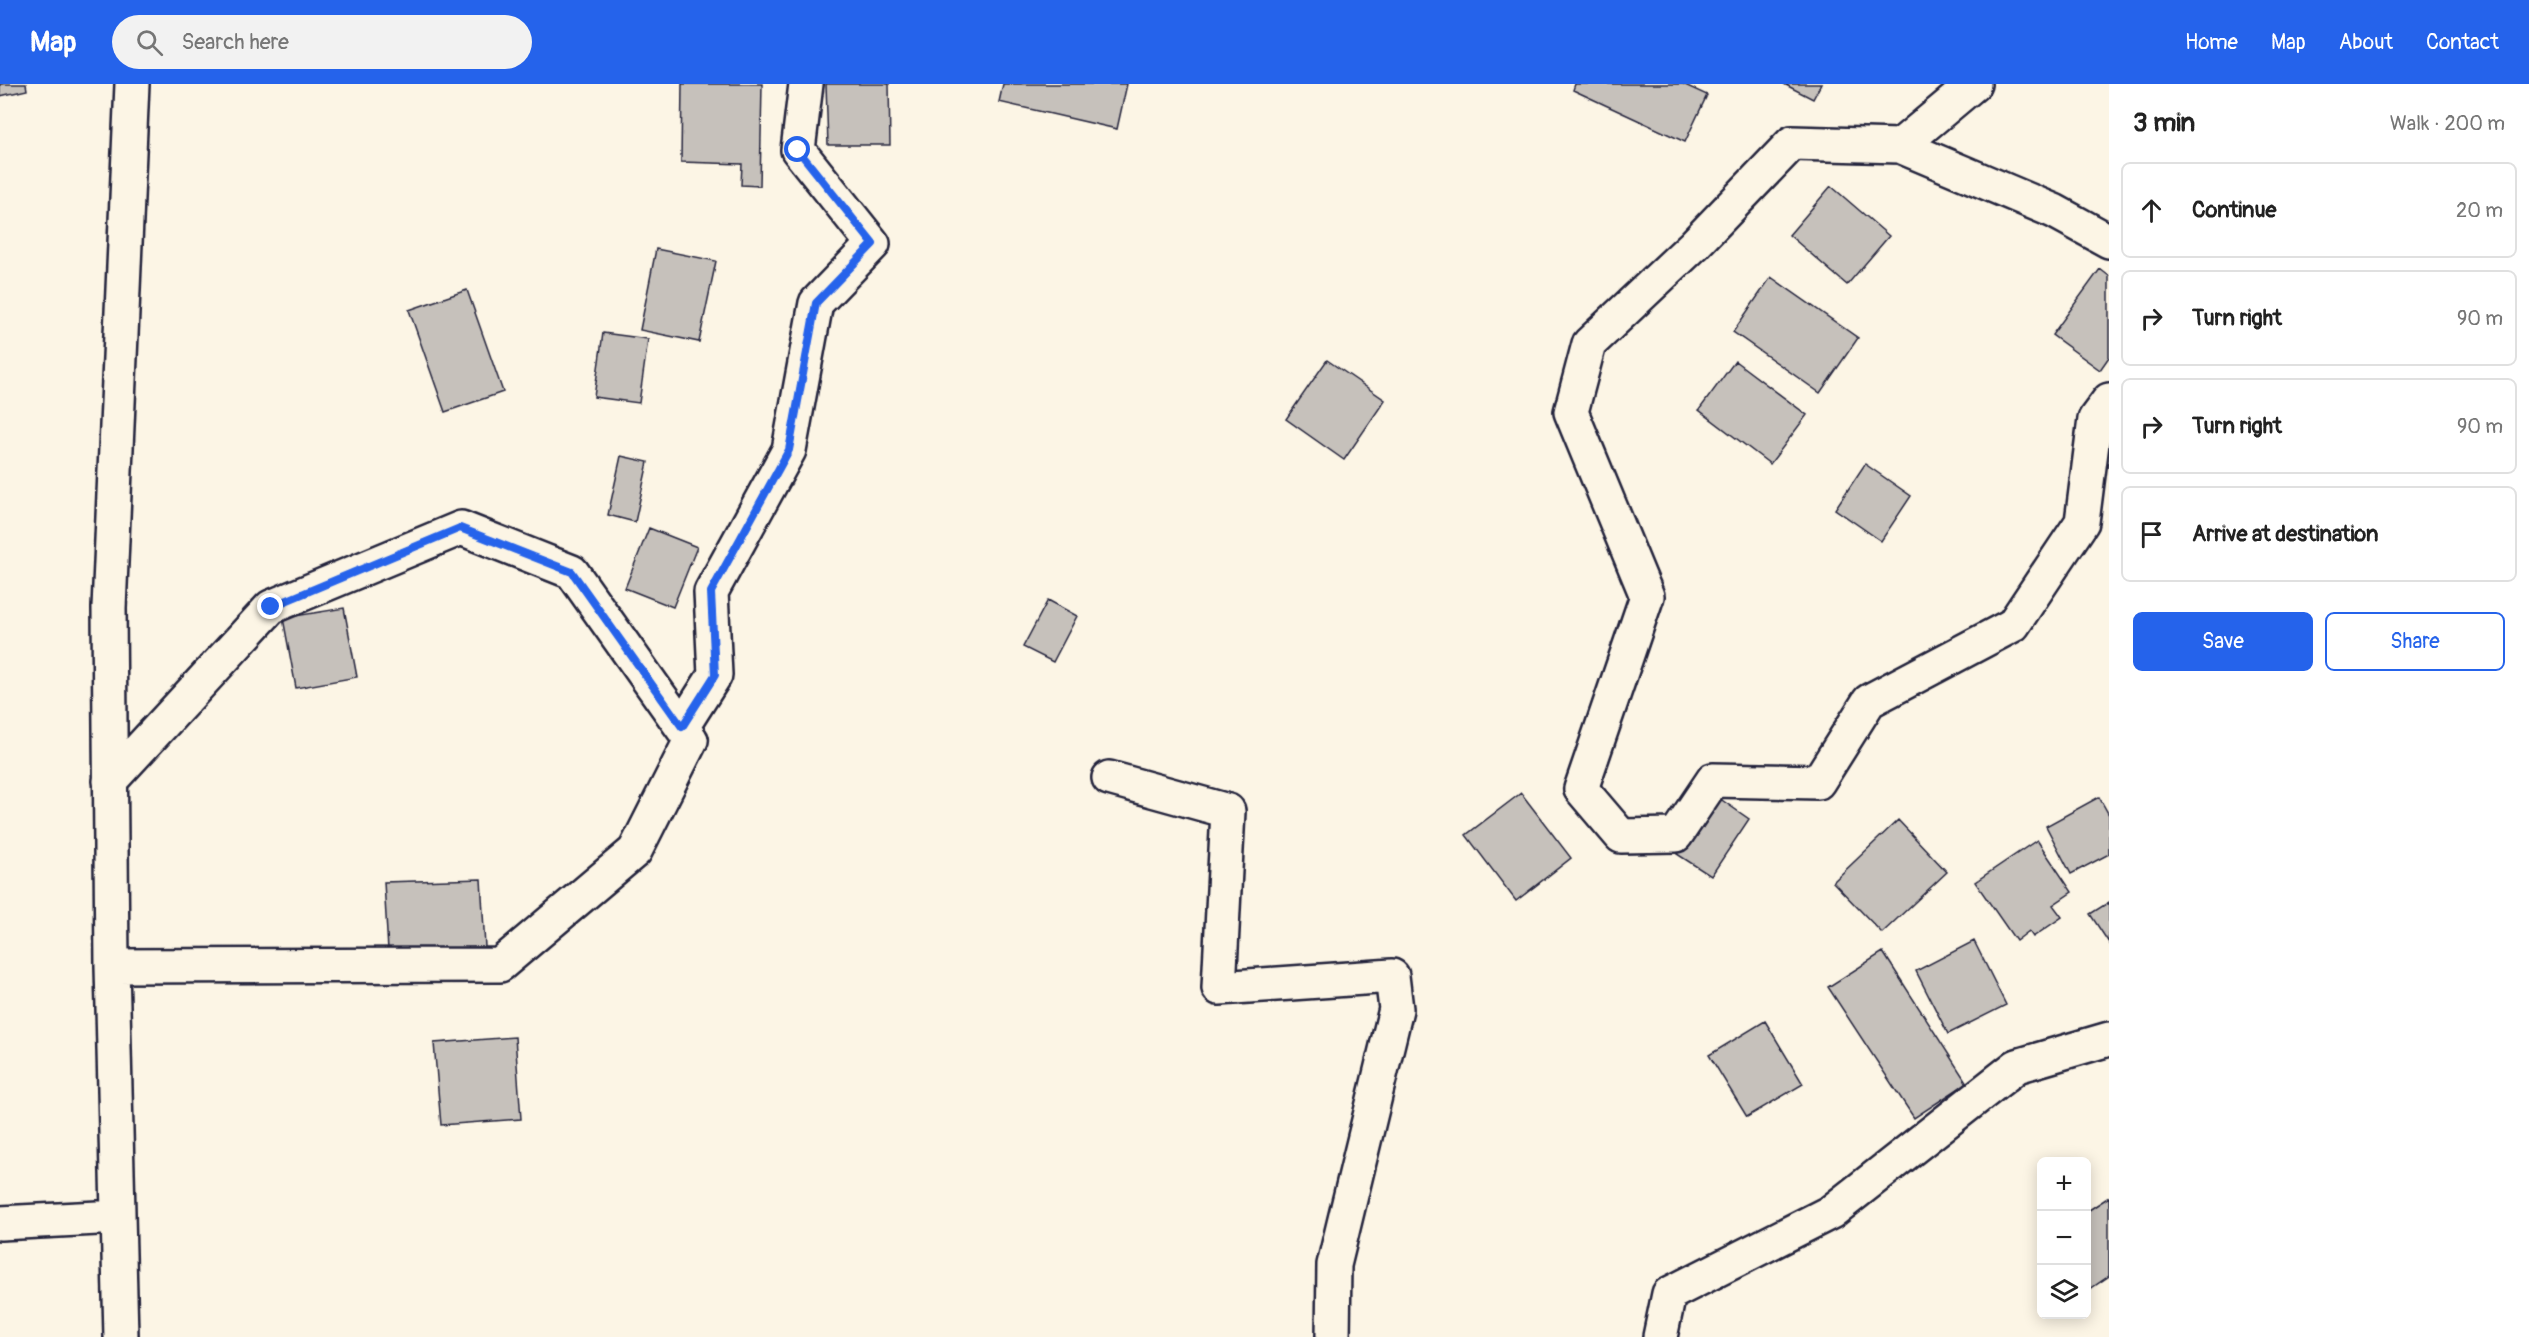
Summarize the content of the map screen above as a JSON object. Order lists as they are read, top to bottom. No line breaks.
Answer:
{"page":{"header":"Map","search":"Search here","nav":["Home","Map","About","Contact"],"heading":["3 min","Walk · 200 m"],"list":[["Continue","20 m"],["Turn right","90 m"],["Turn right","90 m"],"Arrive at destination"],"buttons":["Save","Share"],"map_buttons":["+","−"]}}
